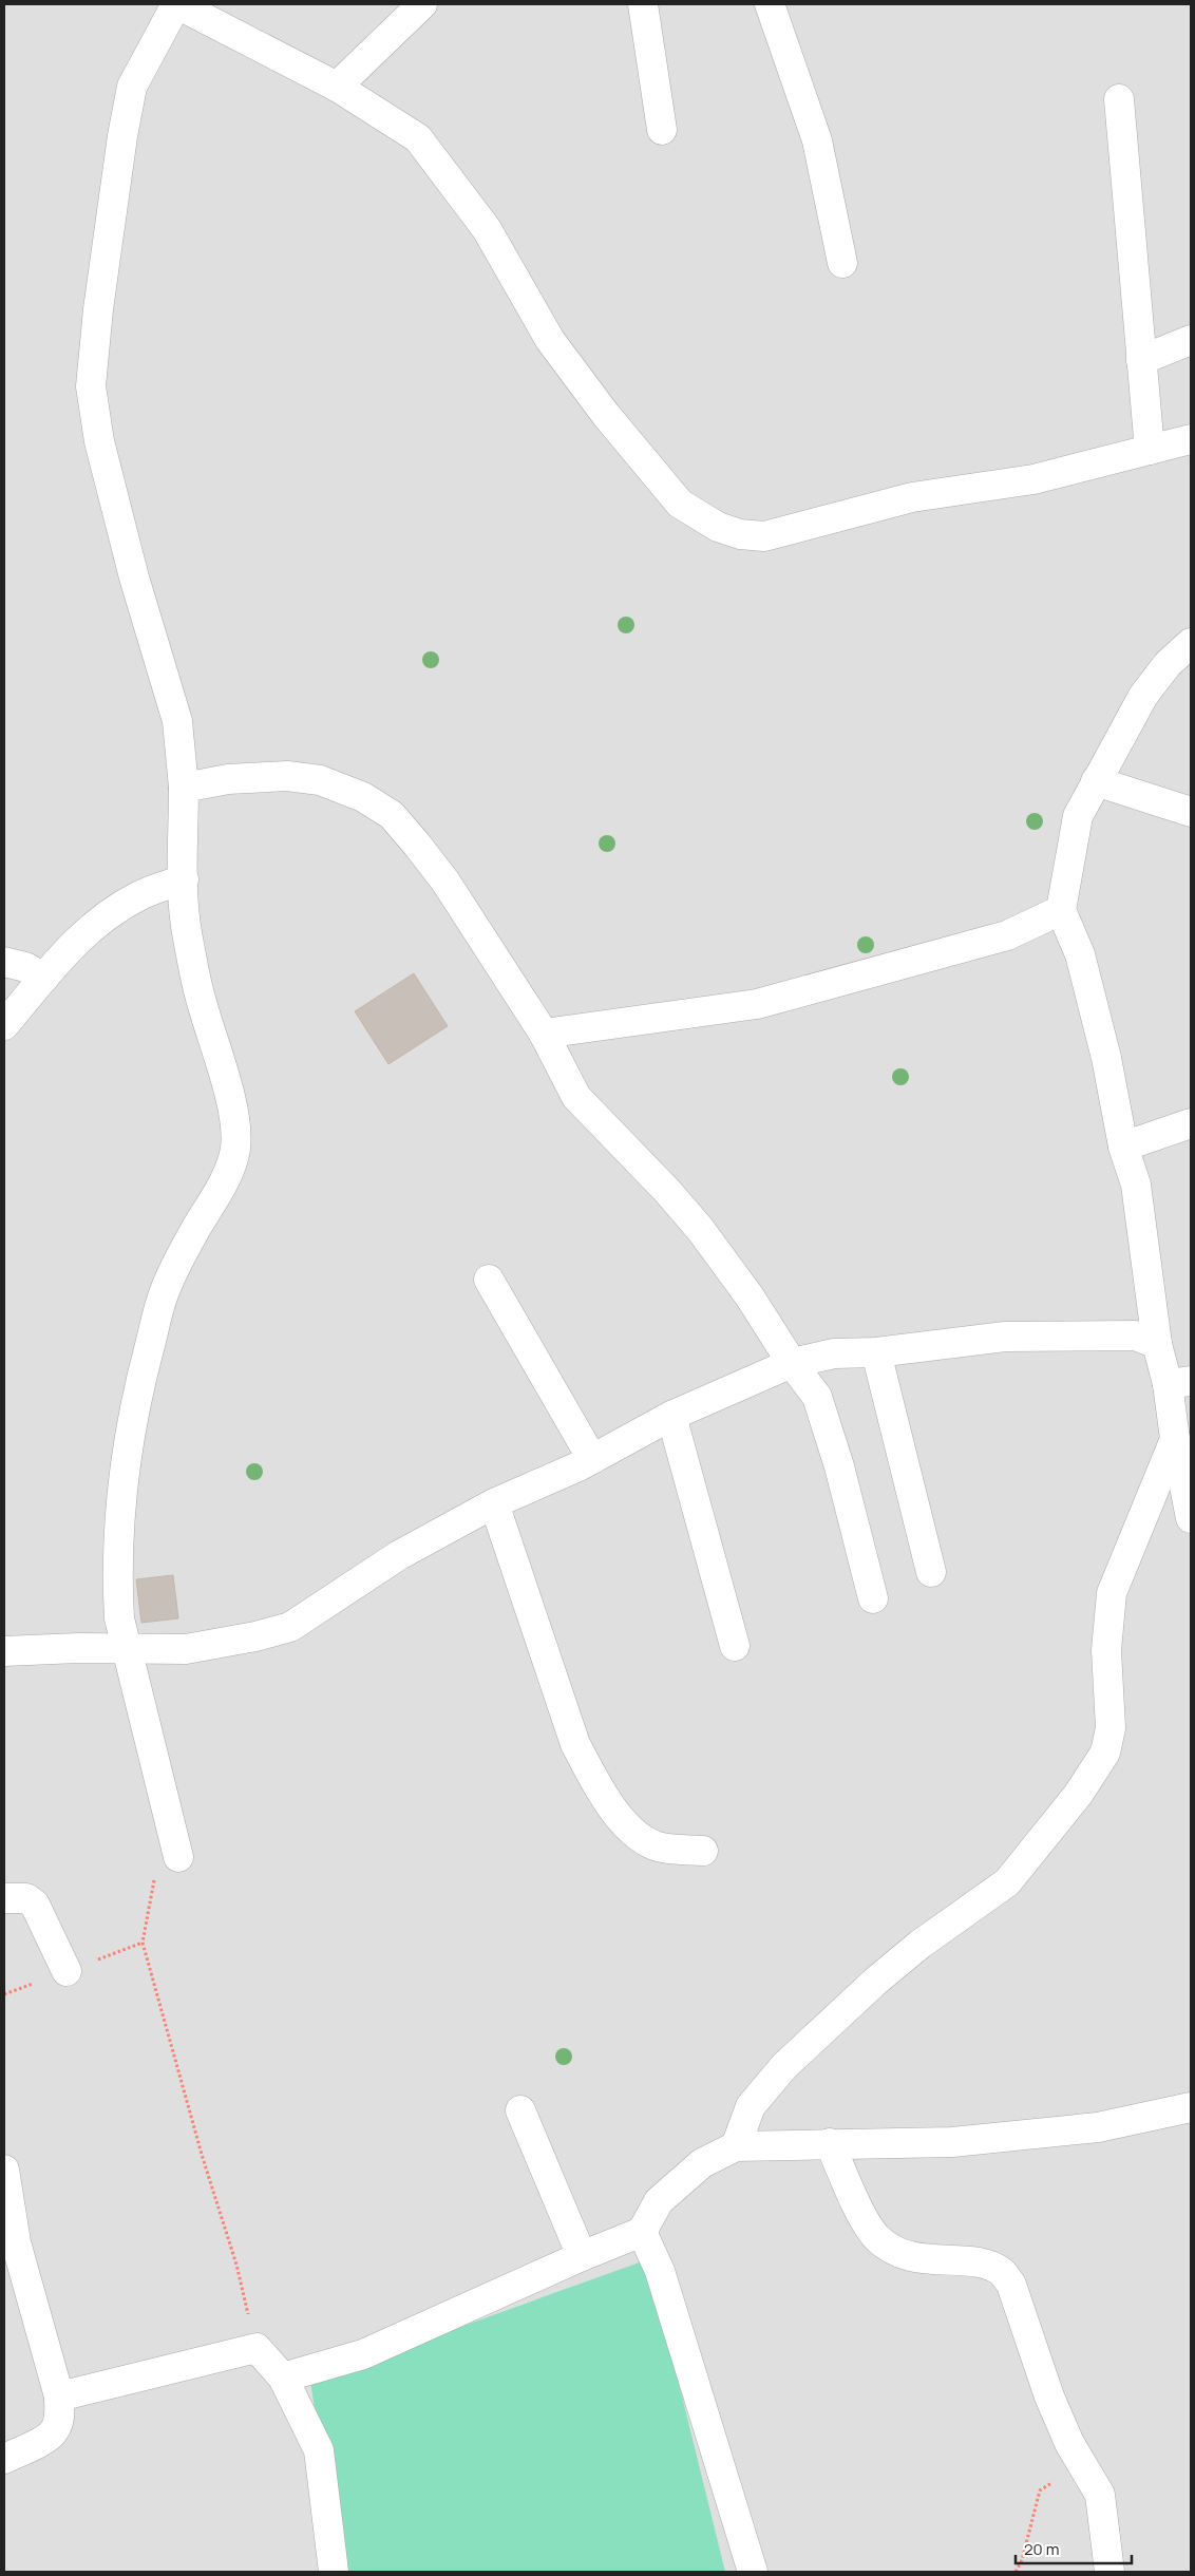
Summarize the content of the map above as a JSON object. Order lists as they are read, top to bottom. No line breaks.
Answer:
{"scale_bar":"20 m"}
